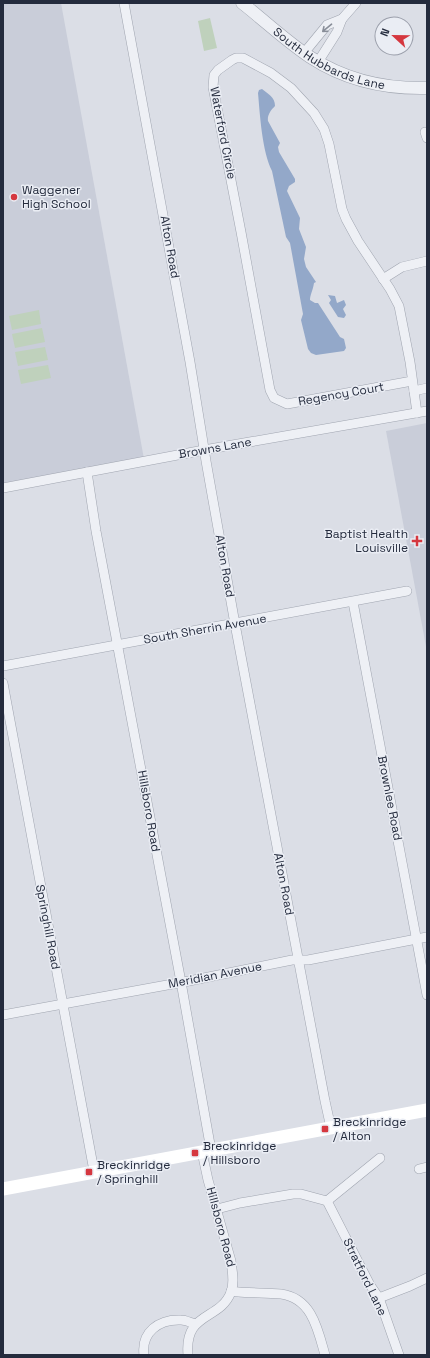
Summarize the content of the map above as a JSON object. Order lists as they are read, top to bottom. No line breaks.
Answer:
{"streets":{"street":["South Hubbards Lane","Waterford Circle","Alton Road","Regency Court","Browns Lane","South Sherrin Avenue","Brownlee Road","Hillsboro Road","Springhill Road","Meridian Avenue","Stratford Lane"]},"crossings":[["Waterford Circle","Regency Court"],["Waterford Circle","Browns Lane"],["Alton Road","Browns Lane"],["Alton Road","South Sherrin Avenue"],["Alton Road","Meridian Avenue"],["Browns Lane","Hillsboro Road"],["South Sherrin Avenue","Brownlee Road"],["South Sherrin Avenue","Hillsboro Road"],["Brownlee Road","Meridian Avenue"],["Hillsboro Road","Meridian Avenue"],["Springhill Road","Meridian Avenue"]],"places":{"other":["Waggener High School"],"health":["Baptist Health Louisville"],"transit":["Breckinridge / Alton","Breckinridge / Hillsboro","Breckinridge / Springhill"]},"north":"left"}
